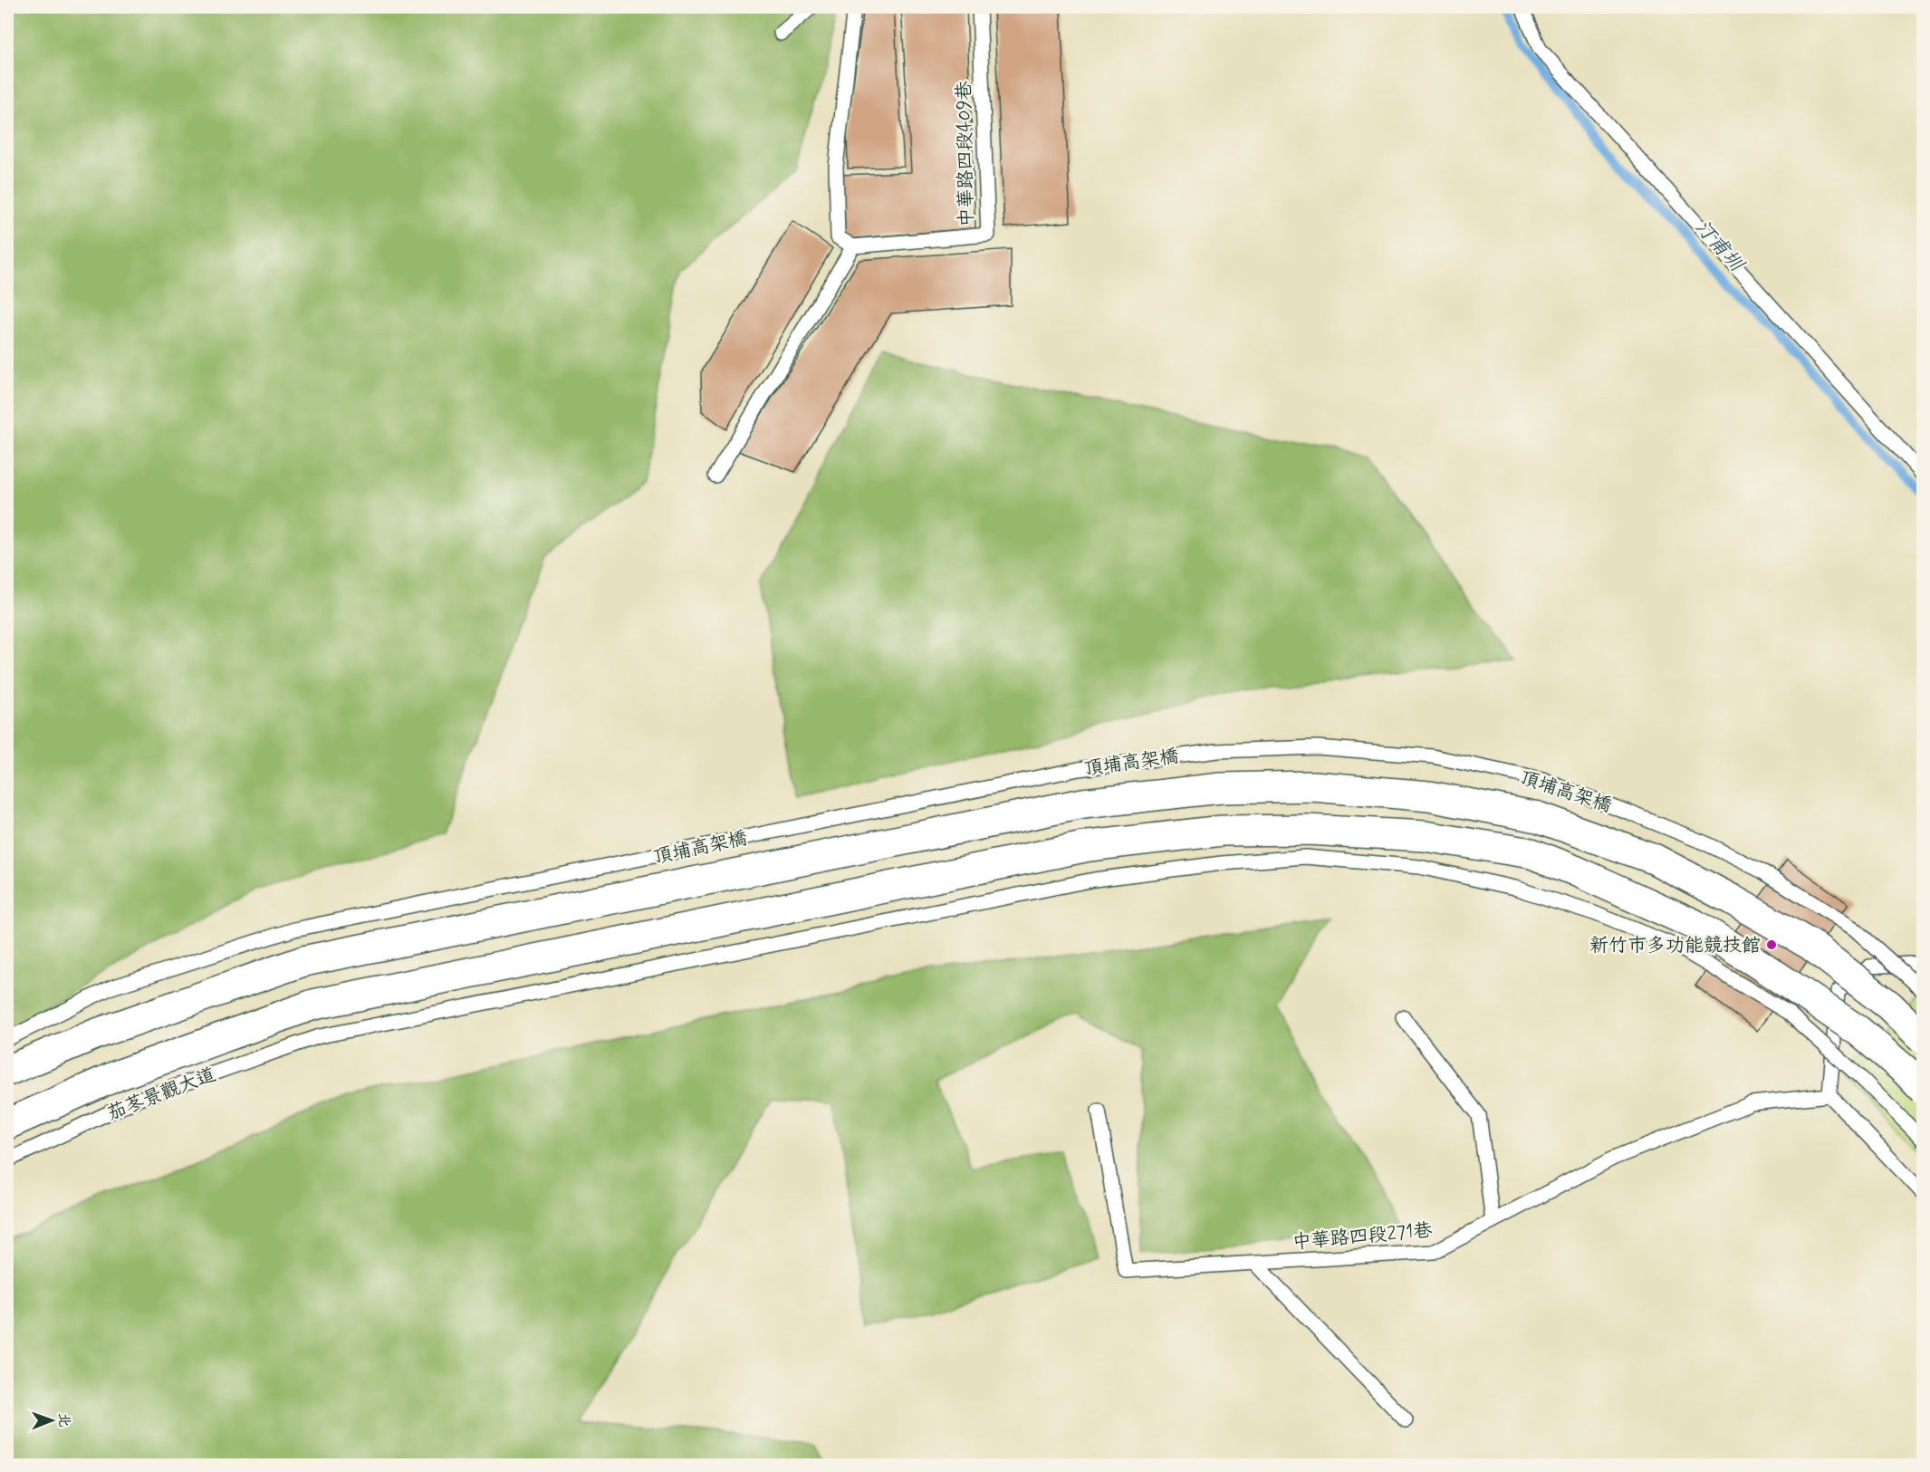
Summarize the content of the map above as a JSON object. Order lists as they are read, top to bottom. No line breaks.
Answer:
{"streets":{"street":["頂埔高架橋","茄苳景觀大道"],"lane":["中華路四段409巷","中華路四段271巷"]},"water":["汀甫圳"],"places":["新竹市多功能競技館"],"north":"right"}
